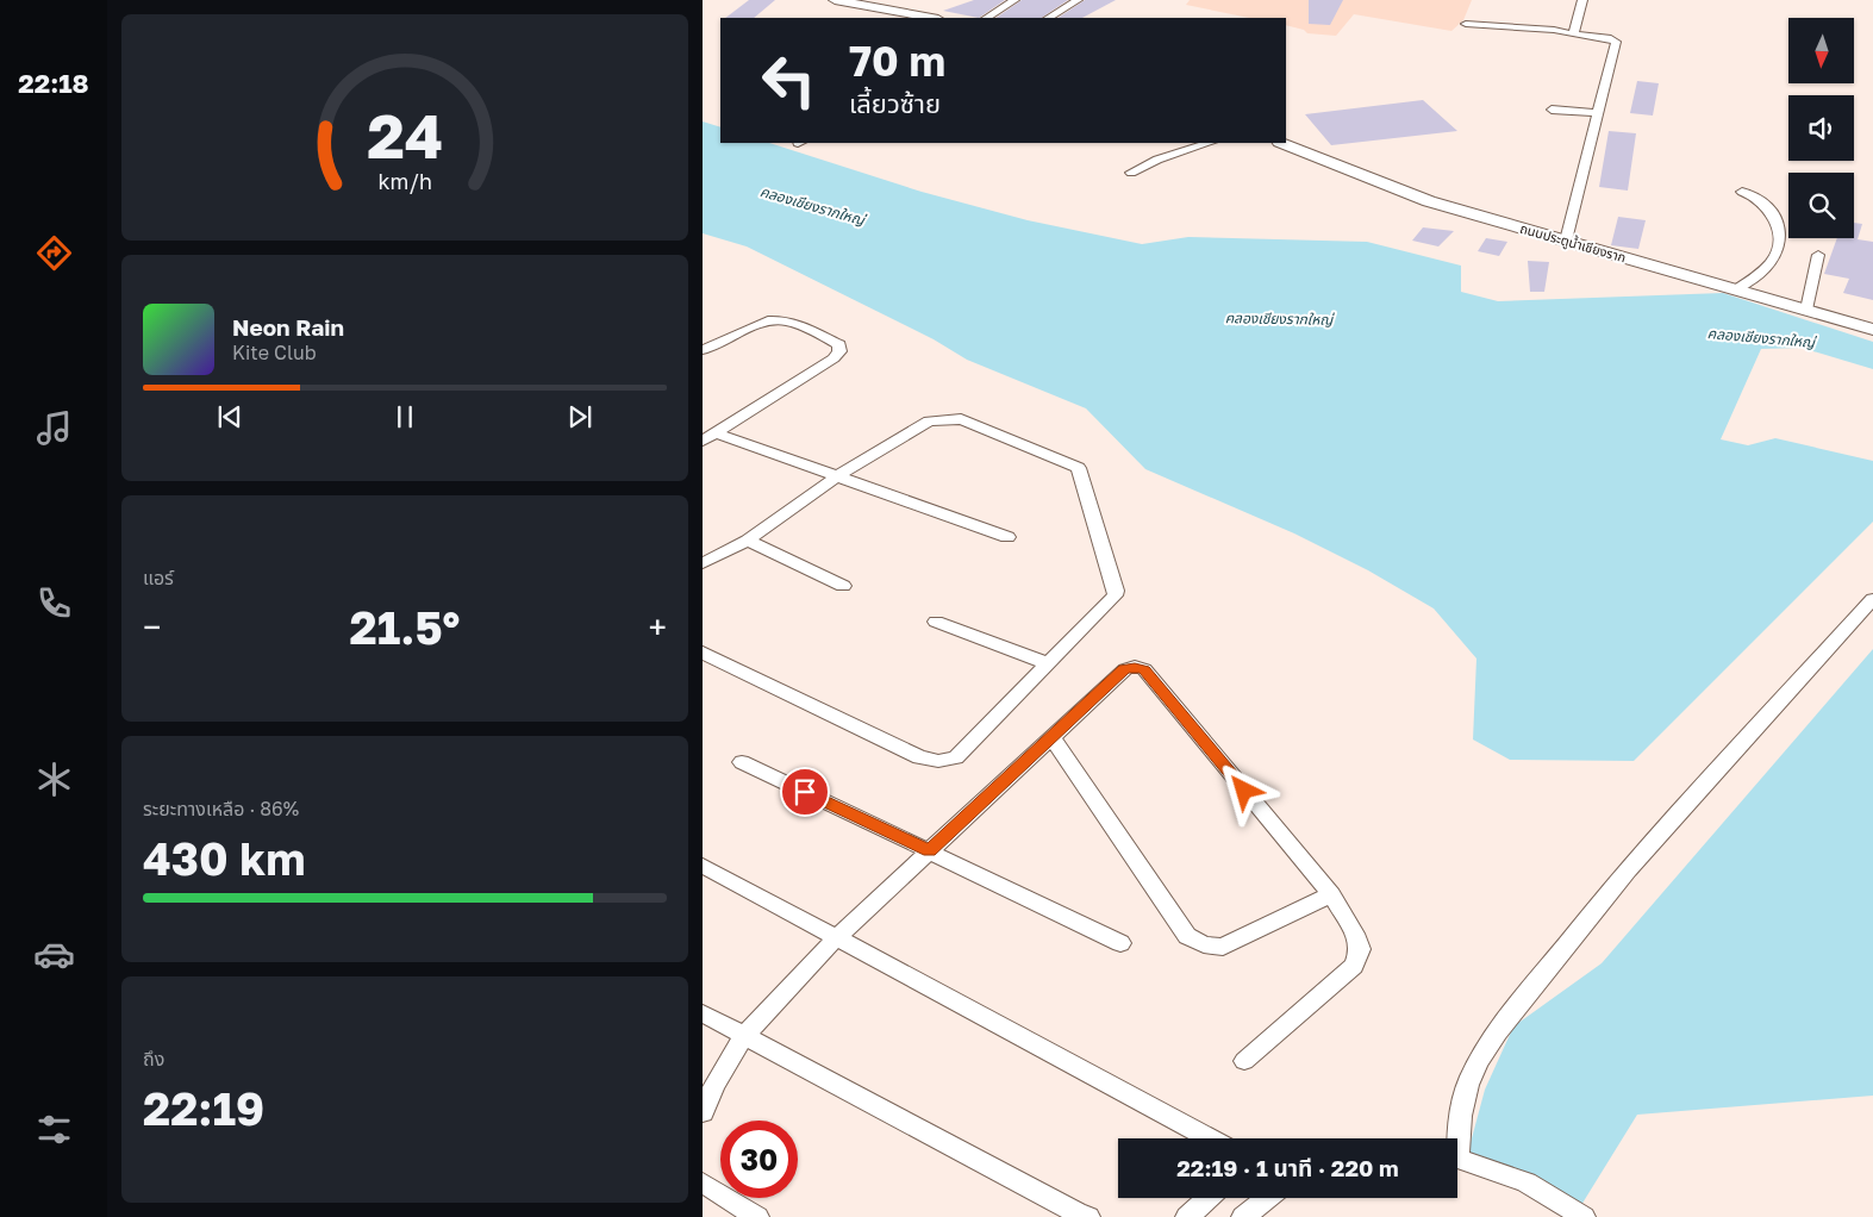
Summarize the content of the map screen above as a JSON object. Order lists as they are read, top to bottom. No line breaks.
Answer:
{"streets":{"street":["ถนนประตูน้ำเชียงราก"]},"water":["คลองเชียงรากใหญ่"],"north":"bottom","page":{"tabs":"22:18","turn":["70 m","เลี้ยวซ้าย"],"song":["Neon Rain","Kite Club"],"tile":["แอร์",["ระยะทางเหลือ · 86%","430 km"],["ถึง","22:19"]],"heat":["−","21.5°","+"],"limit":"30","trip":"22:19 · 1 นาที · 220 m","gauge":["24","km/h"]}}
